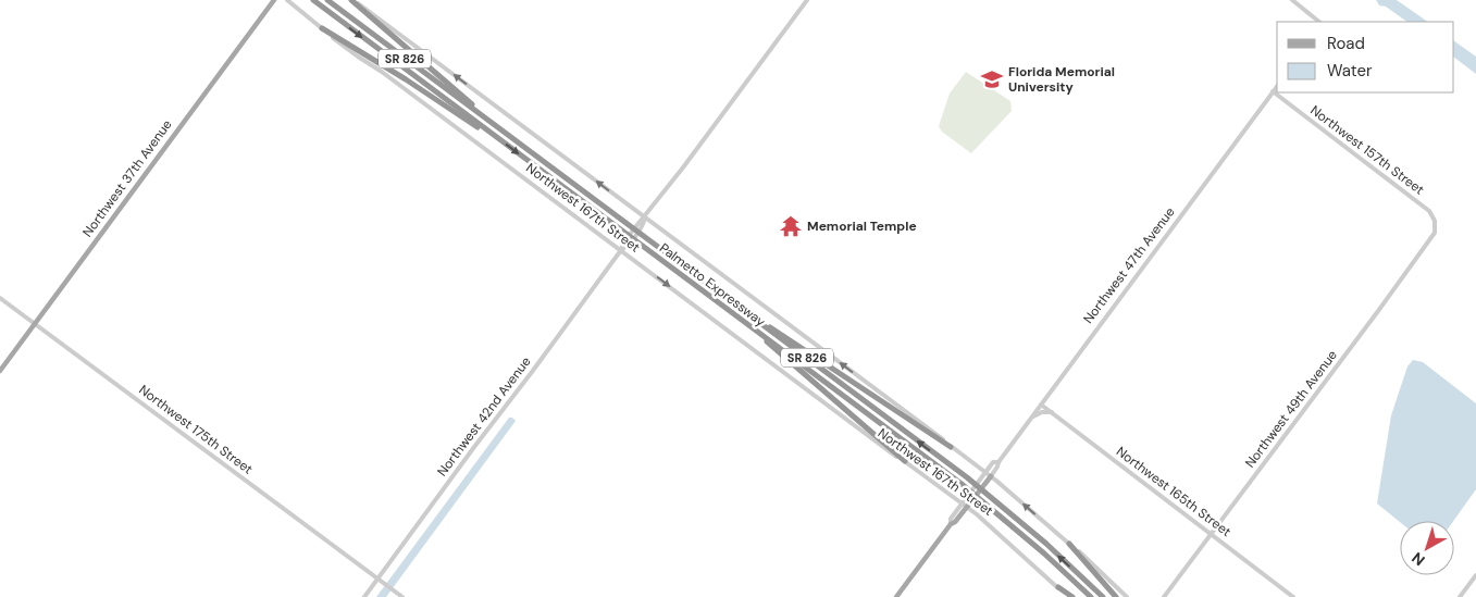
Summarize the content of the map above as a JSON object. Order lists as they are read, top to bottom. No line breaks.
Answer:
{"streets":{"highway":["SR 826","Palmetto Expressway"],"main road":["Northwest 37th Avenue","Northwest 47th Avenue"],"street":["Northwest 157th Street","Northwest 167th Street","Northwest 49th Avenue","Northwest 42nd Avenue","Northwest 175th Street","Northwest 165th Street"]},"crossings":[["Northwest 157th Street","Northwest 47th Avenue"],["Northwest 157th Street","Northwest 49th Avenue"],["Northwest 37th Avenue","Northwest 175th Street"],["Northwest 167th Street","Northwest 47th Avenue"],["Northwest 167th Street","Northwest 42nd Avenue"],["Northwest 47th Avenue","Northwest 165th Street"],["Northwest 49th Avenue","Northwest 165th Street"],["Northwest 42nd Avenue","Northwest 175th Street"]],"places":{"school or university":["Florida Memorial University"],"temple":["Memorial Temple"]},"legend":["Road","Water"],"north":"bottom left"}
